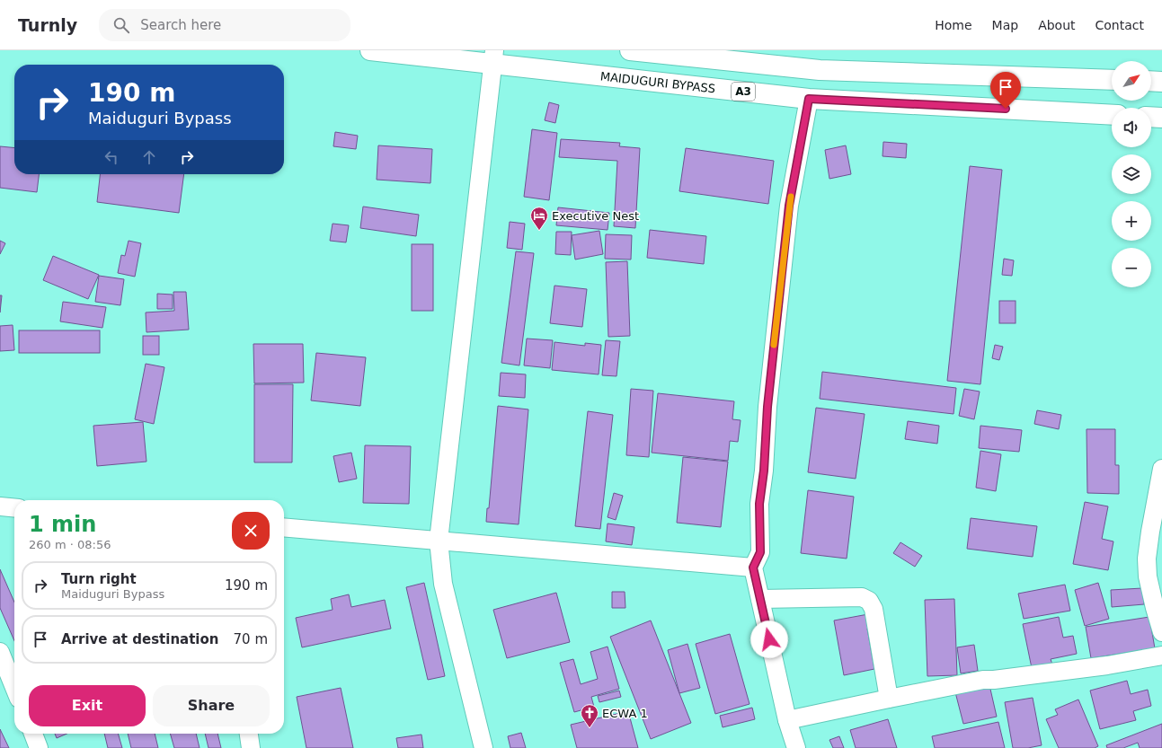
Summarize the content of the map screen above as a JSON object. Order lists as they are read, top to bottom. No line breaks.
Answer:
{"streets":{"highway":["MAIDUGURI BYPASS","A3"]},"places":{"hotel":["Executive Nest"],"church":["ECWA 1"]},"north":"top right","page":{"header":"Turnly","search":"Search here","nav":["Home","Map","About","Contact"],"map_buttons":["+","−"],"turn":["190 m","Maiduguri Bypass"],"heading":["1 min","260 m · 08:56"],"list":[{"name":"Turn right","note":"Maiduguri Bypass","value":"190 m"},{"name":"Arrive at destination","value":"70 m"}],"buttons":["Exit","Share"]}}
